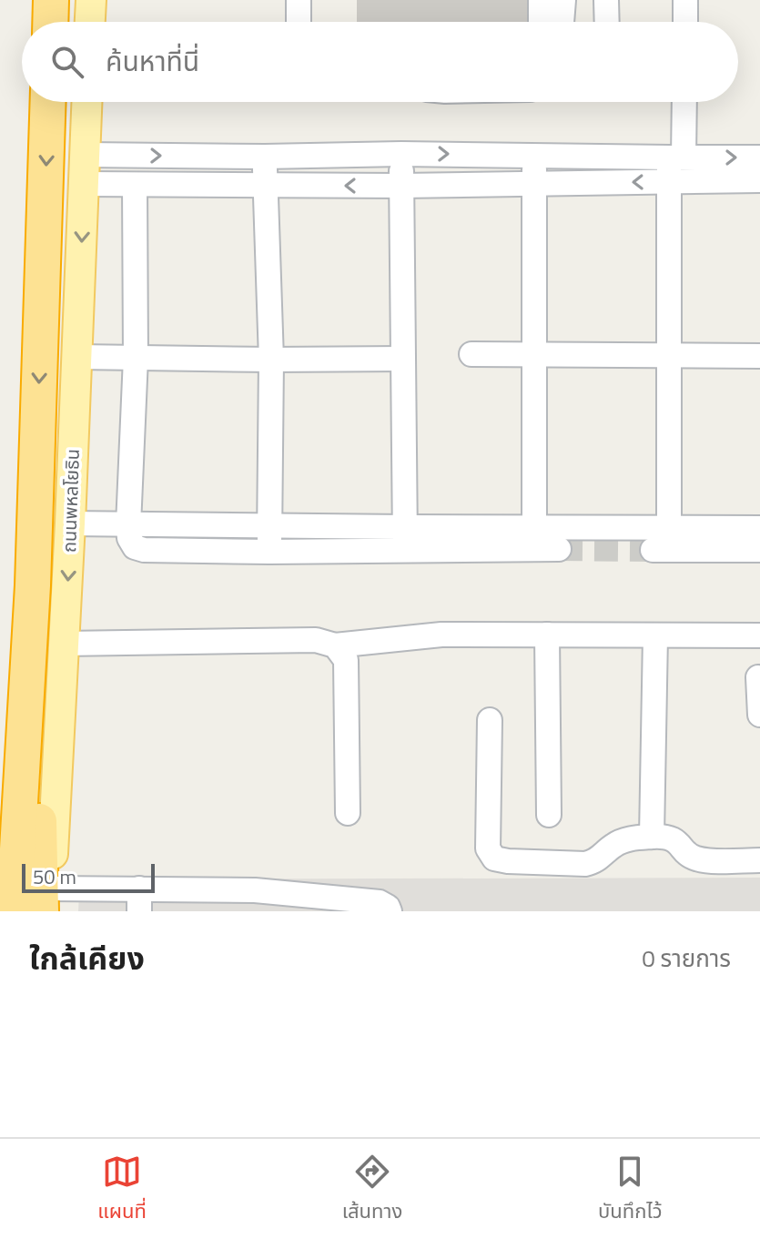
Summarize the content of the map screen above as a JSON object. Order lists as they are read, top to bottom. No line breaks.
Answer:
{"streets":{"highway":["ถนนพหลโยธิน"]},"one_way":["ถนนพหลโยธิน"],"scale_bar":"50 m","page":{"search":"ค้นหาที่นี่","scale":"50 m","heading":["ใกล้เคียง","0 รายการ"],"nav":["แผนที่","เส้นทาง","บันทึกไว้"]}}
